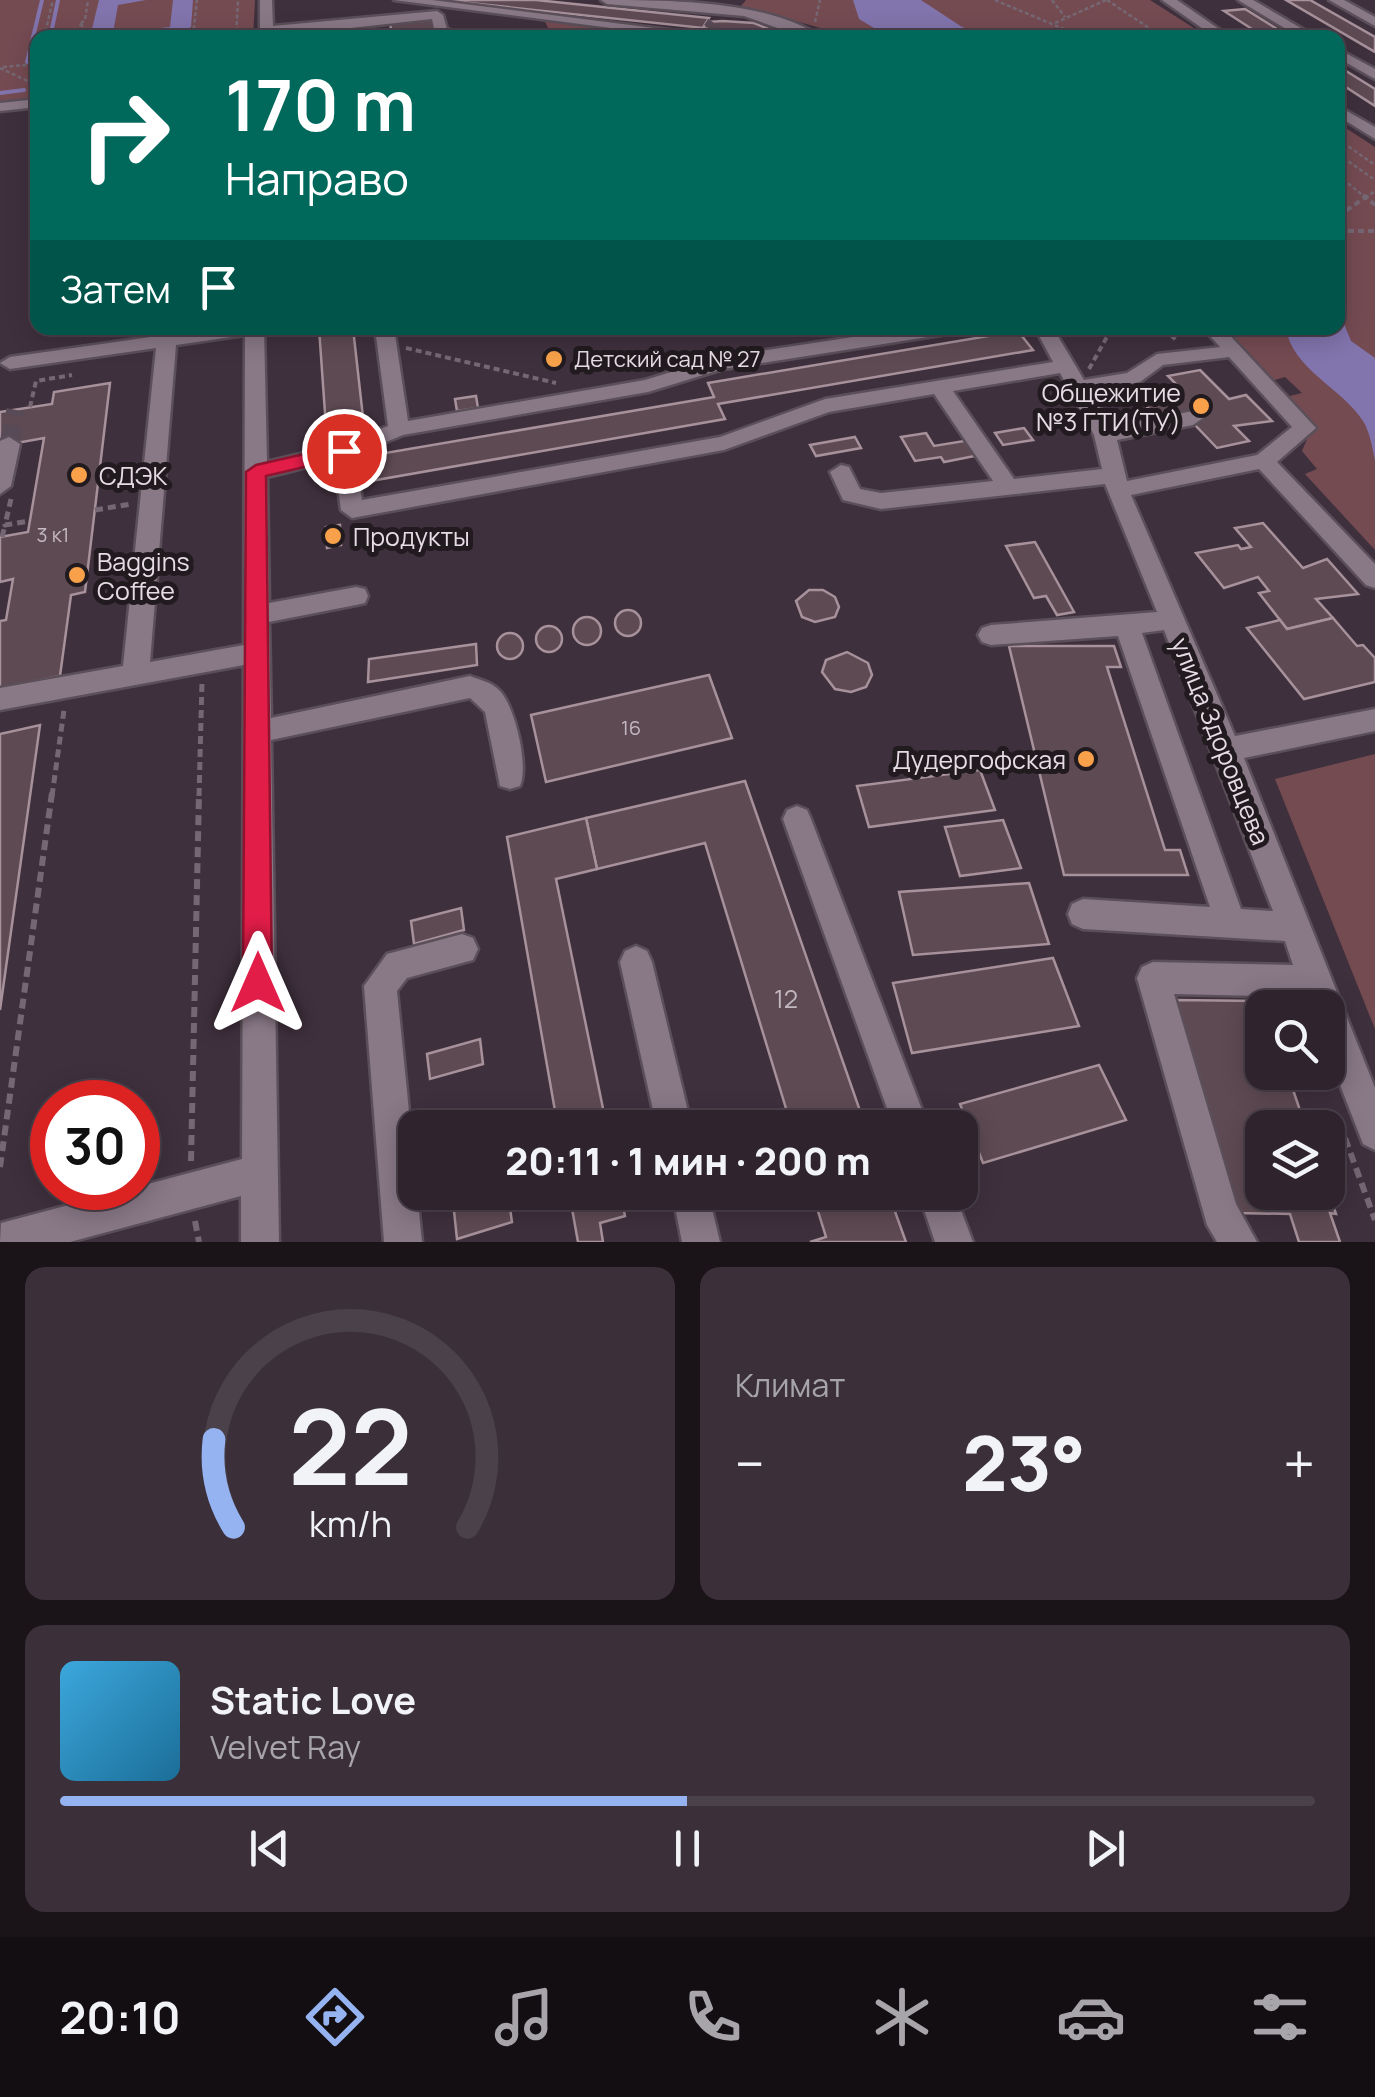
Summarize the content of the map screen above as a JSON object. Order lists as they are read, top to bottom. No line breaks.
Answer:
{"streets":{"street":["улица Здоровцева"]},"places":["Детский сад № 27","Общежитие №3 ГТИ(ТУ)","СДЭК","Продукты","Baggins Coffee","Дудергофская"],"house_numbers":["3 к1","16","12"],"page":{"turn":["170 m","Направо"],"then":"Затем","limit":"30","trip":"20:11 · 1 мин · 200 m","tile":"Климат","heat":["−","23°","+"],"song":["Static Love","Velvet Ray"],"tabs":"20:10","gauge":["22","km/h"]}}
